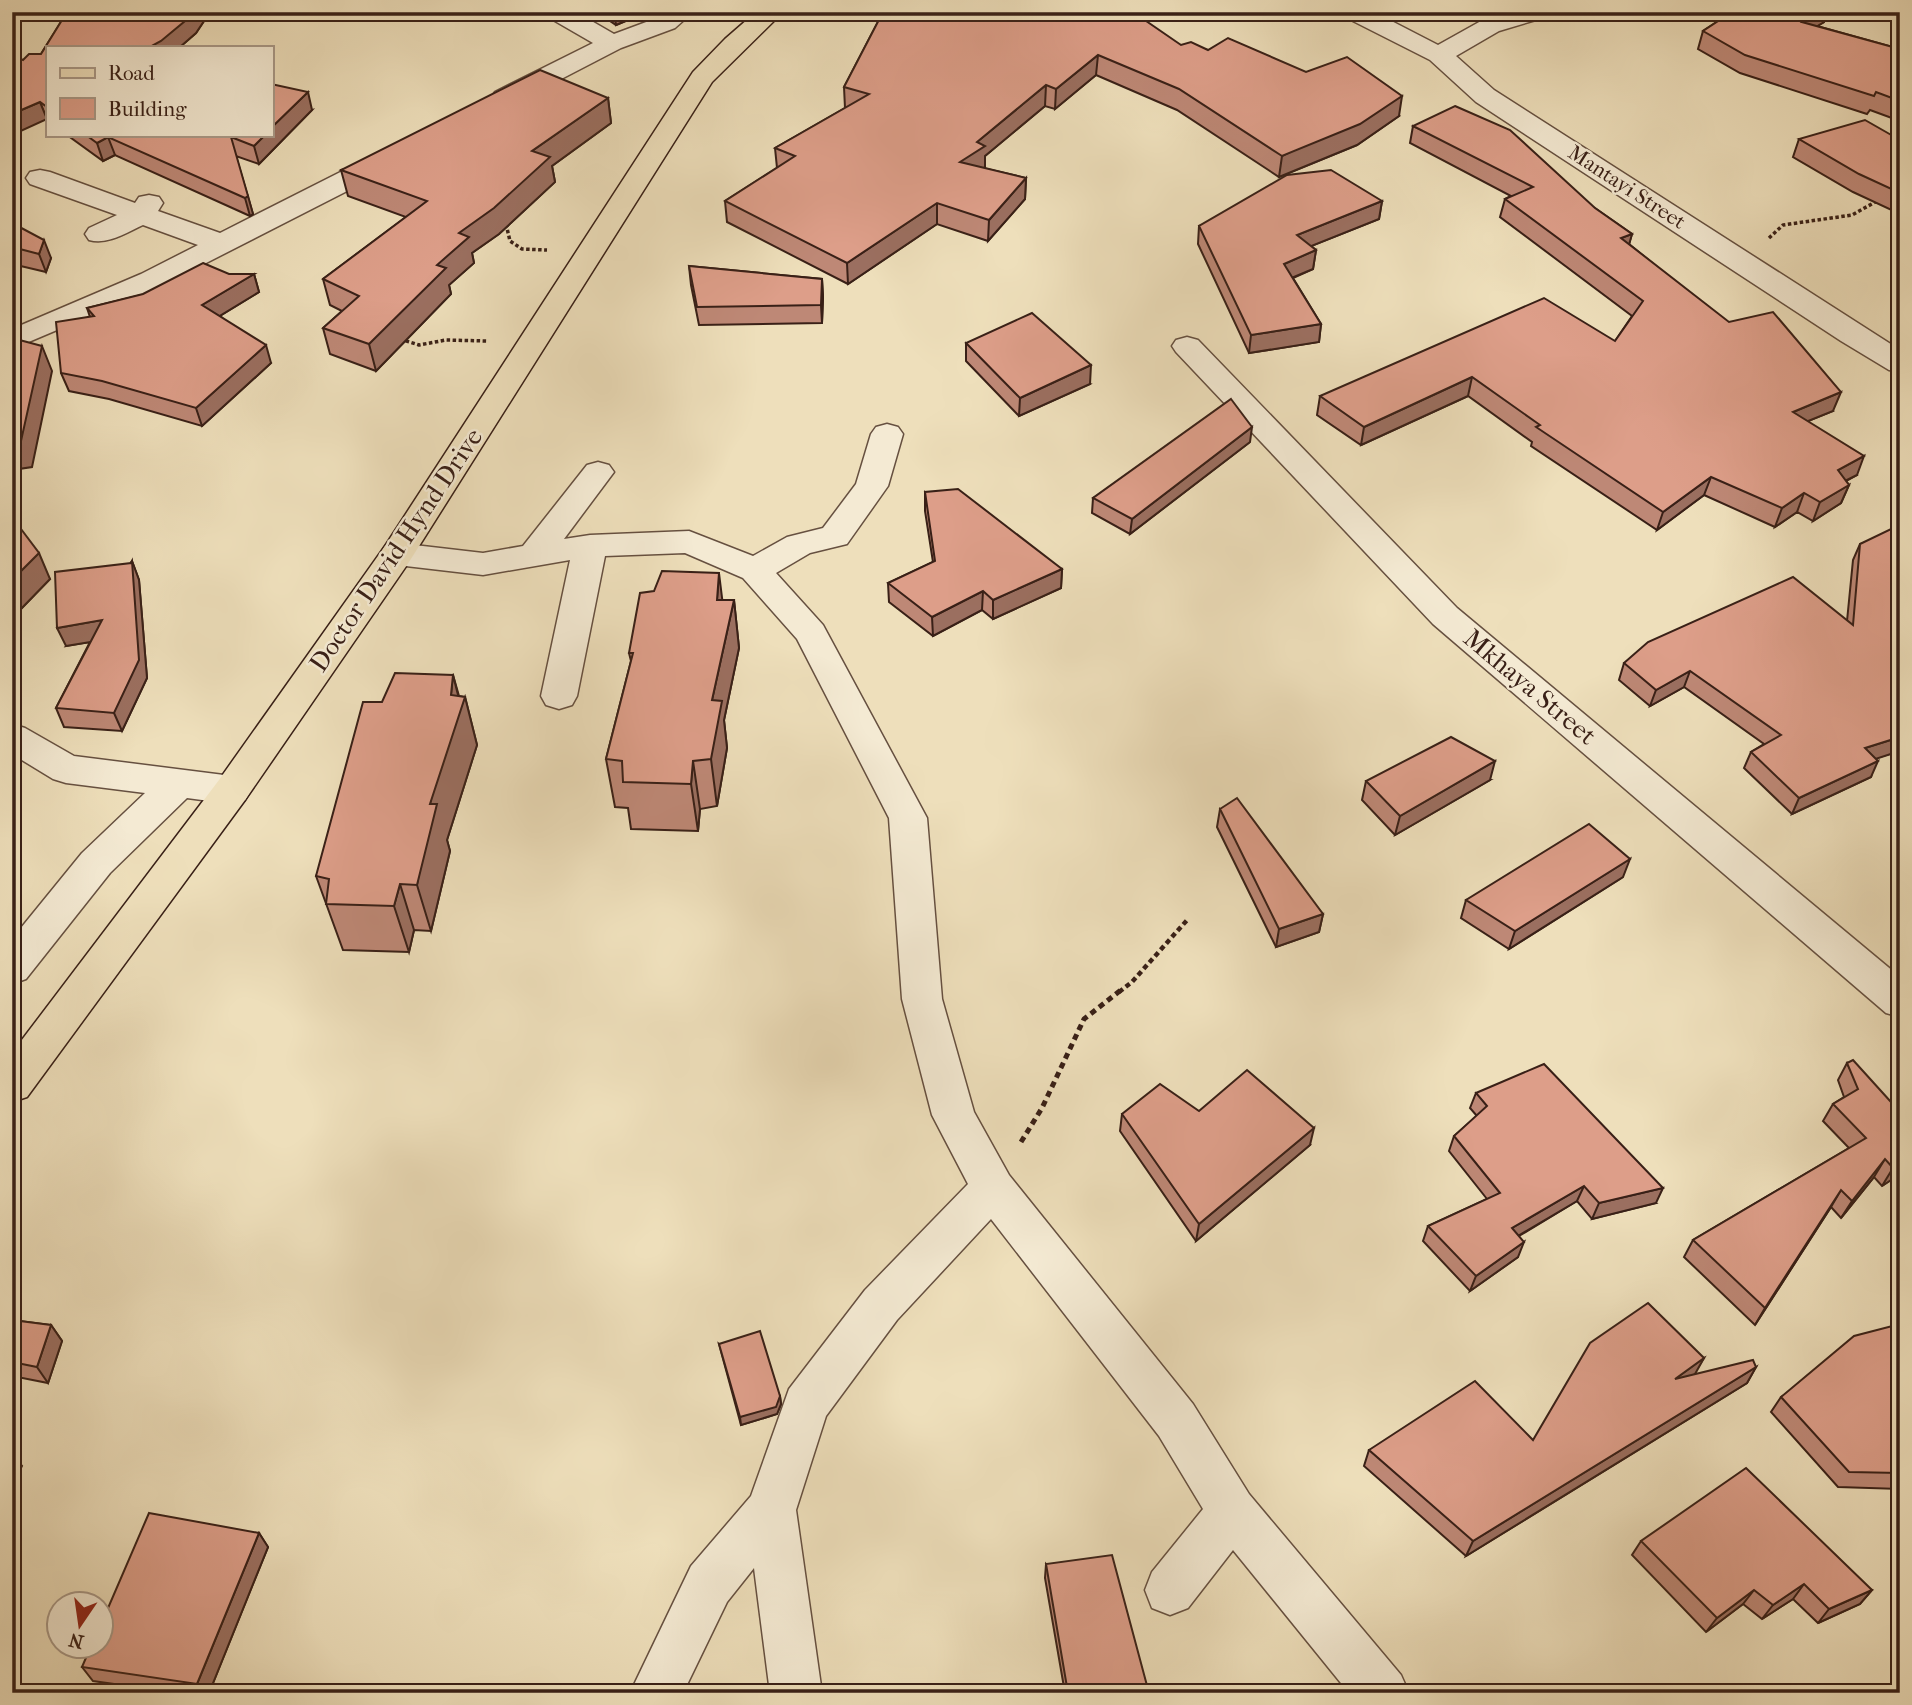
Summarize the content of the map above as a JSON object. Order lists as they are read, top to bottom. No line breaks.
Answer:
{"streets":{"main road":["Doctor David Hynd Drive"],"street":["Mantayi Street","Mkhaya Street"]},"legend":["Road","Building"],"north":"bottom"}
